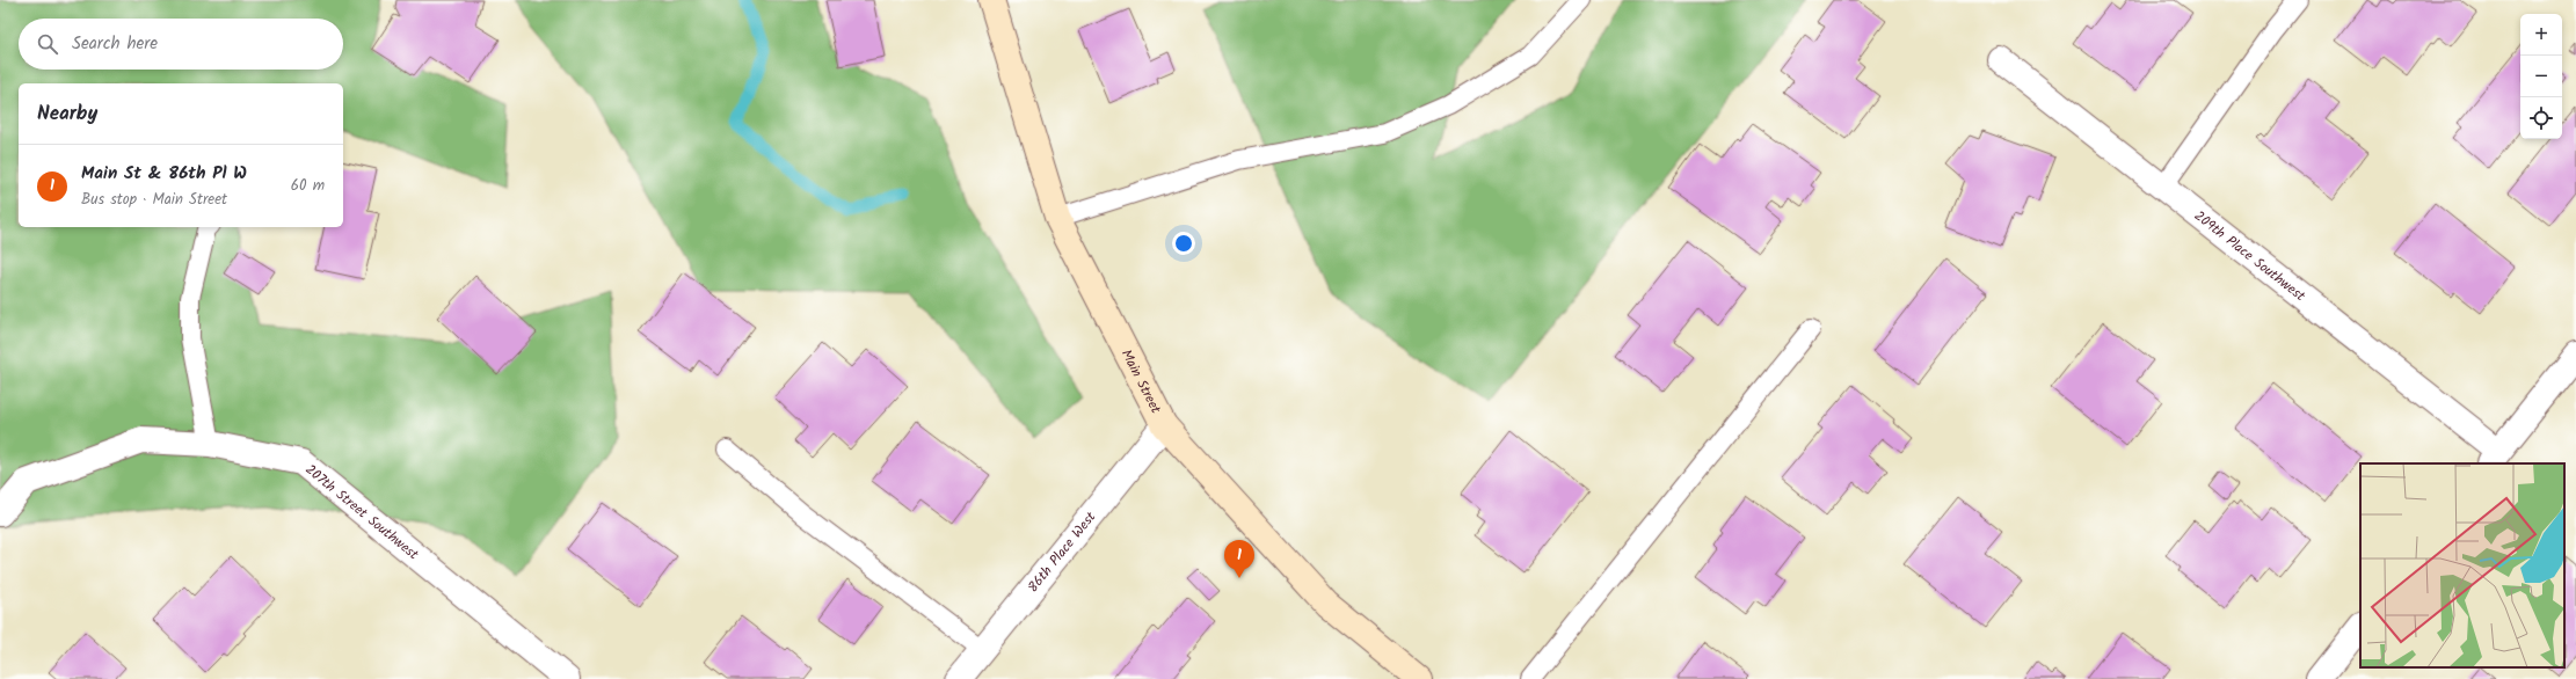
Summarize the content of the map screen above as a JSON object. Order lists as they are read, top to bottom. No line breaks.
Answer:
{"streets":{"main road":["Main Street"],"street":["209th Place Southwest","207th Street Southwest","86th Place West"]},"crossings":[["Main Street","86th Place West"]],"page":{"map_buttons":["+","−"],"search":"Search here","heading":"Nearby","list":[{"mark":"1","name":"Main St & 86th Pl W","note":"Bus stop · Main Street","value":"60 m"}],"pins":"1"}}
